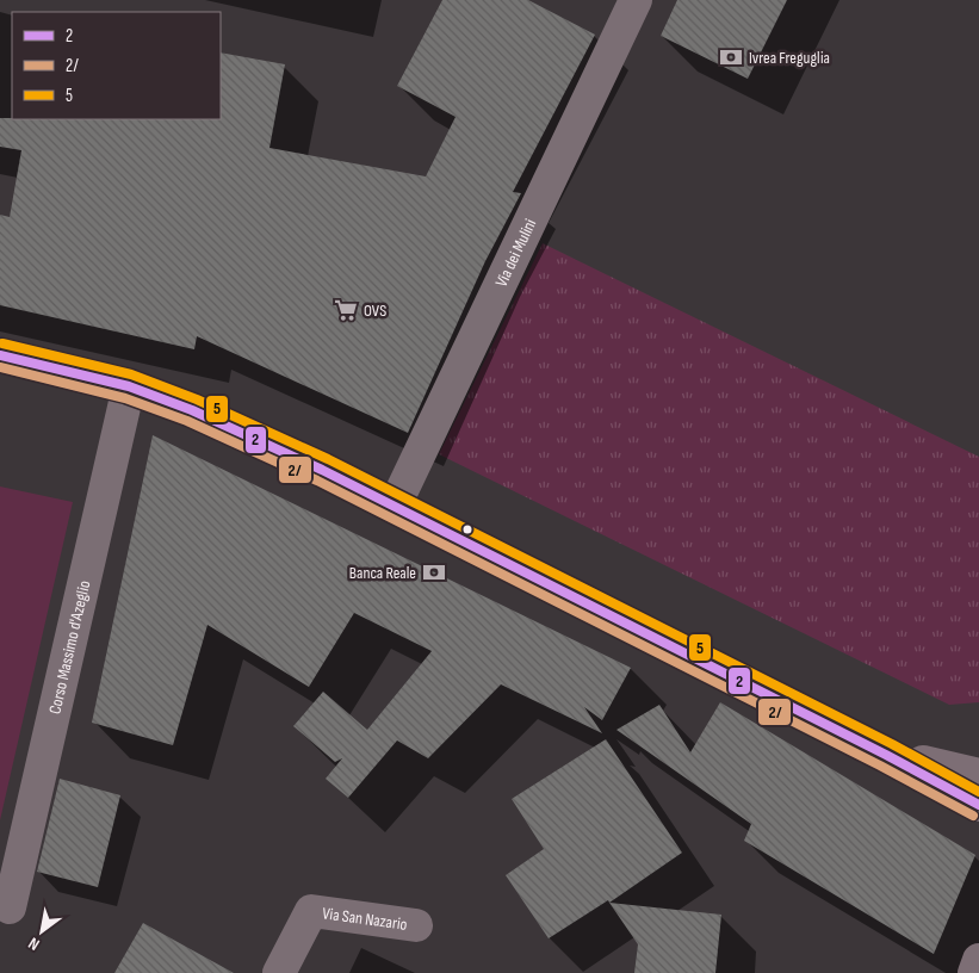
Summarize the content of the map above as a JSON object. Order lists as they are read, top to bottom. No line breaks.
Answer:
{"streets":{"street":["Via dei Mulini","Corso Massimo d'Azeglio","Via San Nazario"]},"places":{"bank":["Ivrea Freguglia","Banca Reale"],"supermarket":["OVS"]},"lines":["transit line 5","transit line 2","transit line 2/"],"legend":["2","2/","5"],"north":"bottom left"}
